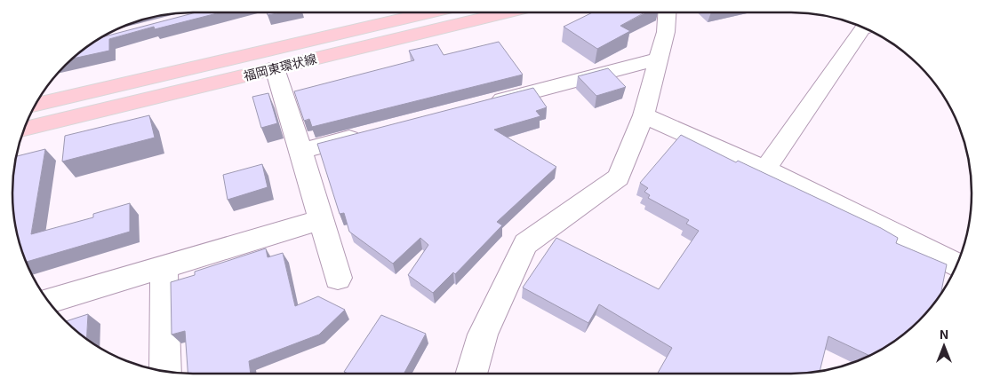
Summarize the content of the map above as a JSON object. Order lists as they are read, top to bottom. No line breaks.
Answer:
{"streets":{"main road":["福岡東環状線"]},"north":"top"}
